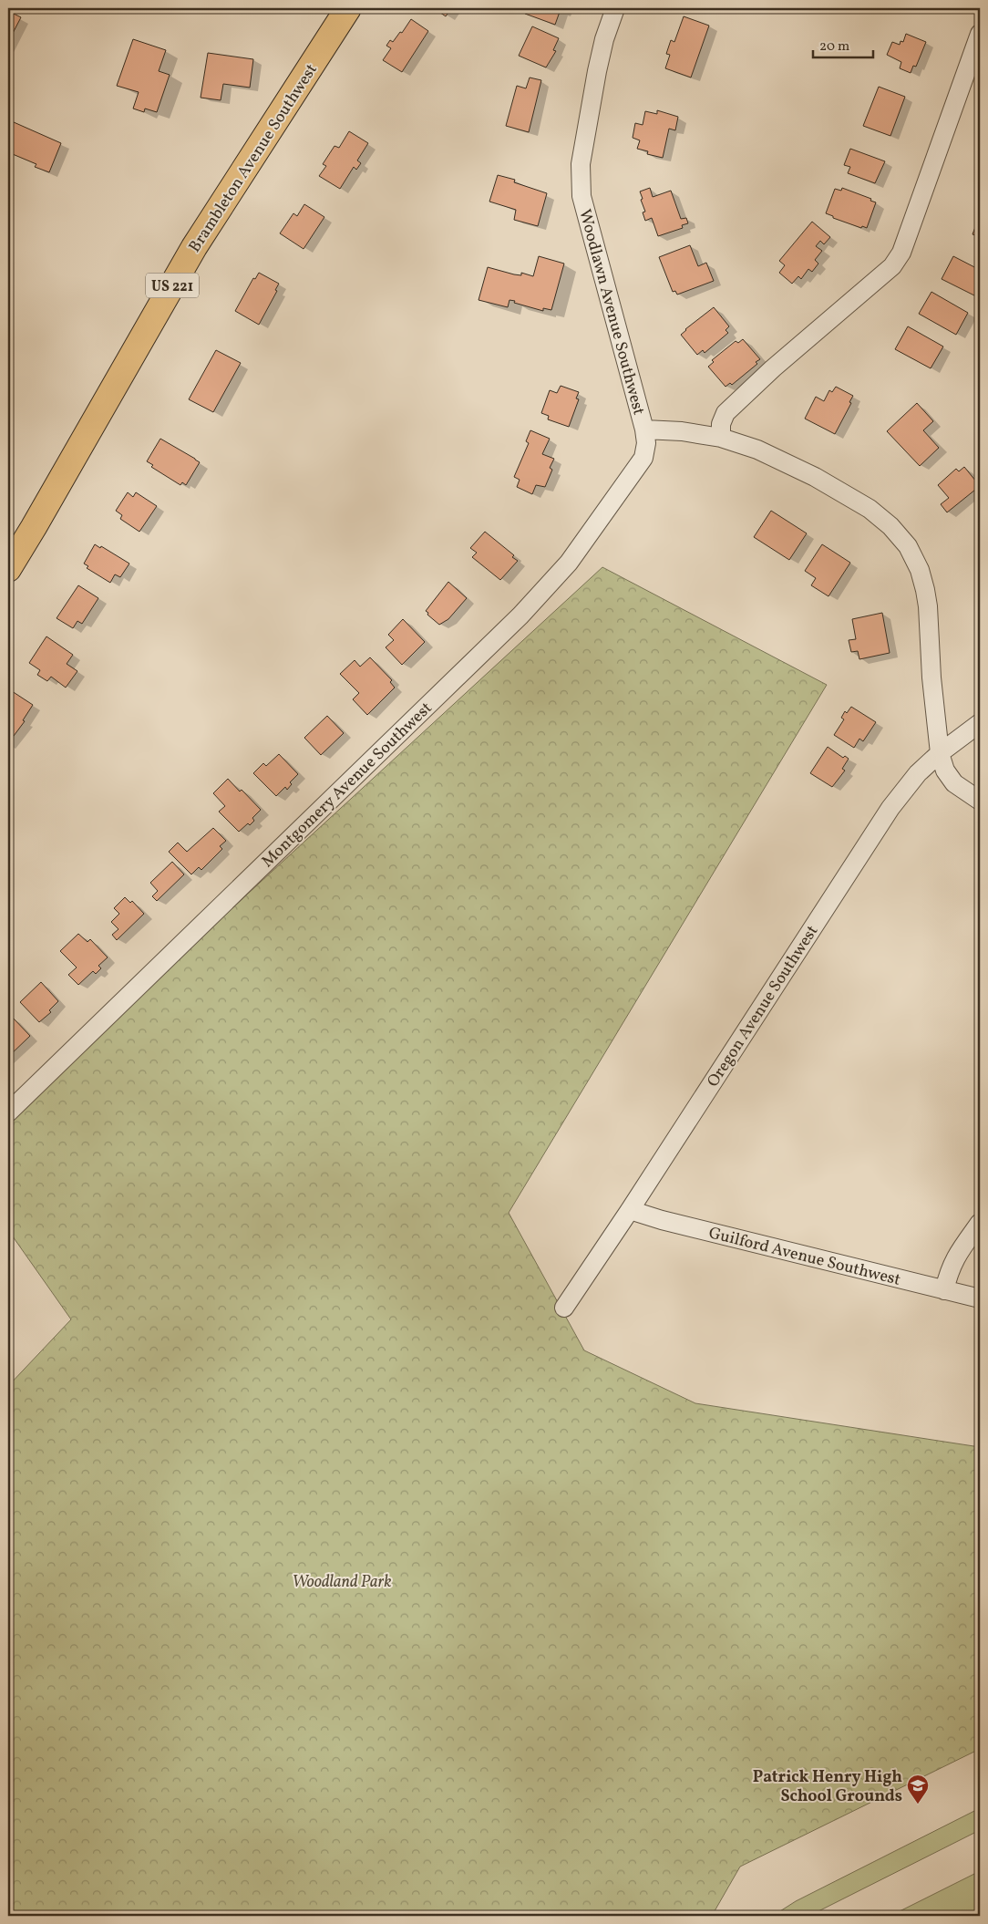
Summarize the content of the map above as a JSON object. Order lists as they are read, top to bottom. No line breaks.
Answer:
{"streets":{"main road":["Brambleton Avenue Southwest","US 221"],"street":["Woodlawn Avenue Southwest","Montgomery Avenue Southwest","Oregon Avenue Southwest","Guilford Avenue Southwest"]},"crossings":[["Woodlawn Avenue Southwest","Montgomery Avenue Southwest"],["Woodlawn Avenue Southwest","Oregon Avenue Southwest"],["Oregon Avenue Southwest","Guilford Avenue Southwest"]],"parks":["Woodland Park"],"places":{"school or university":["Patrick Henry High School Grounds"]},"scale_bar":"20 m"}
